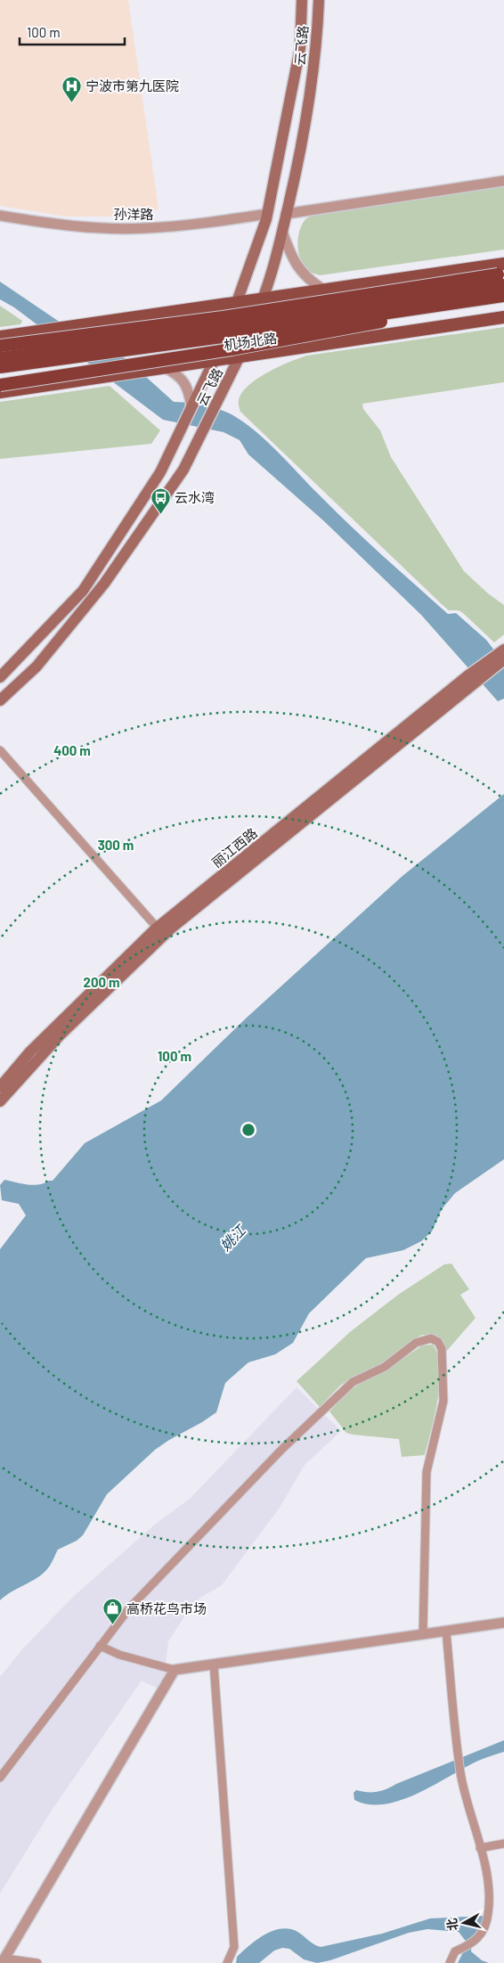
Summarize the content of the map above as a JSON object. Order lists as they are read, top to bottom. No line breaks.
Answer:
{"streets":{"highway":["机场北路"],"main road":["云飞路","丽江西路"],"street":["孙洋路"]},"crossings":[["云飞路","孙洋路"],["云飞路","机场北路"]],"water":["姚江"],"places":{"hospital":["宁波市第九医院"],"bus stop":["云水湾"],"shop":["高桥花鸟市场"]},"scale_bar":"100 m","north":"left","rings":["400 m","300 m","200 m","100 m"]}
